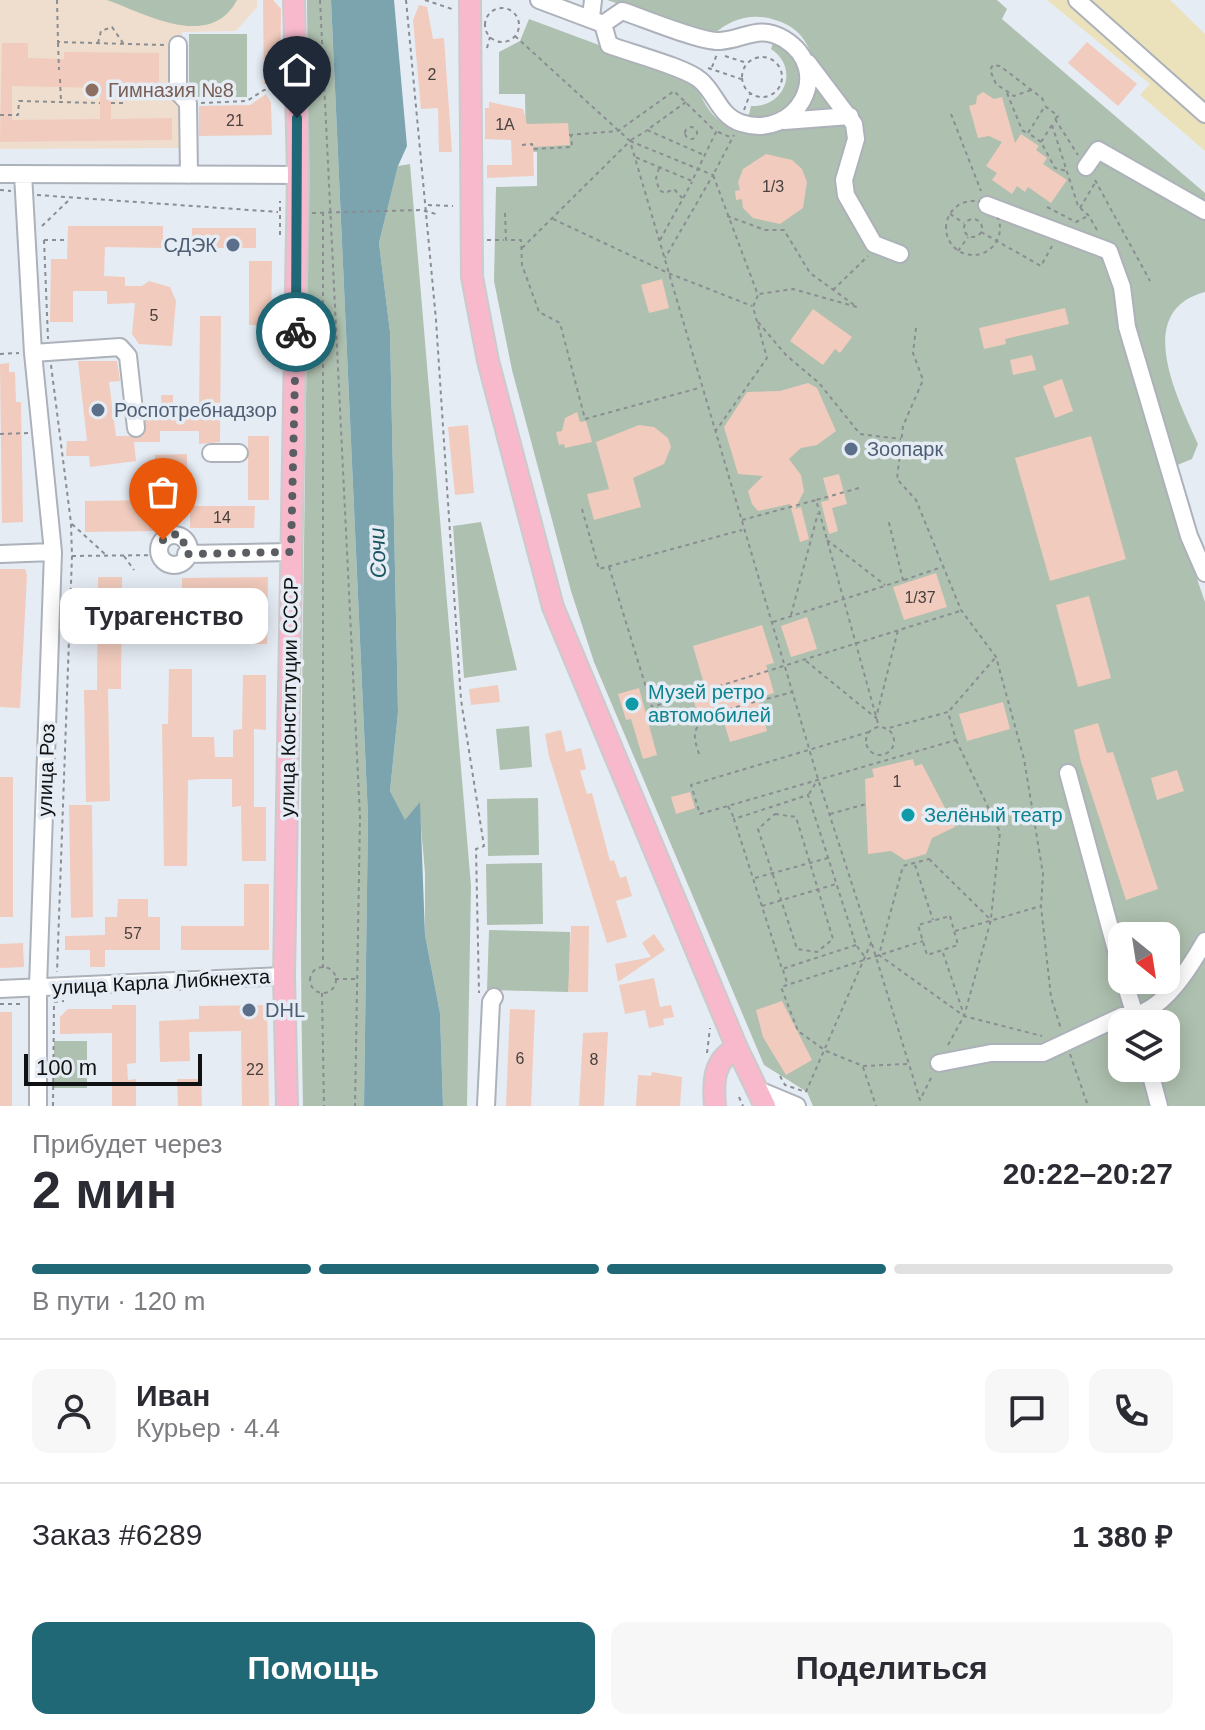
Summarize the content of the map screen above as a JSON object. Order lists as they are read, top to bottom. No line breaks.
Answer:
{"streets":{"main road":["улица Конституции СССР"],"street":["улица Роз","улица Карла Либкнехта"]},"crossings":[["улица Конституции СССР","улица Карла Либкнехта"],["улица Роз","улица Карла Либкнехта"]],"water":["Сочи"],"places":["Гимназия №8","СДЭК","Роспотребнадзор","Зоопарк","Турагенство","Музей ретро автомобилей","Зелёный театр","DHL"],"house_numbers":["2","21","1А","1/3","5","14","1/37","1","57","6","8","22"],"scale_bar":"100 m","north":"bottom right","page":{"bubble":"Турагенство","scale":"100 m","heading":["2 мин","Прибудет через","20:22–20:27"],"panel":["Иван","Курьер · 4.4","Заказ #6289","1 380 ₽"],"bar":"В пути · 120 m","buttons":["Помощь","Поделиться"]}}
